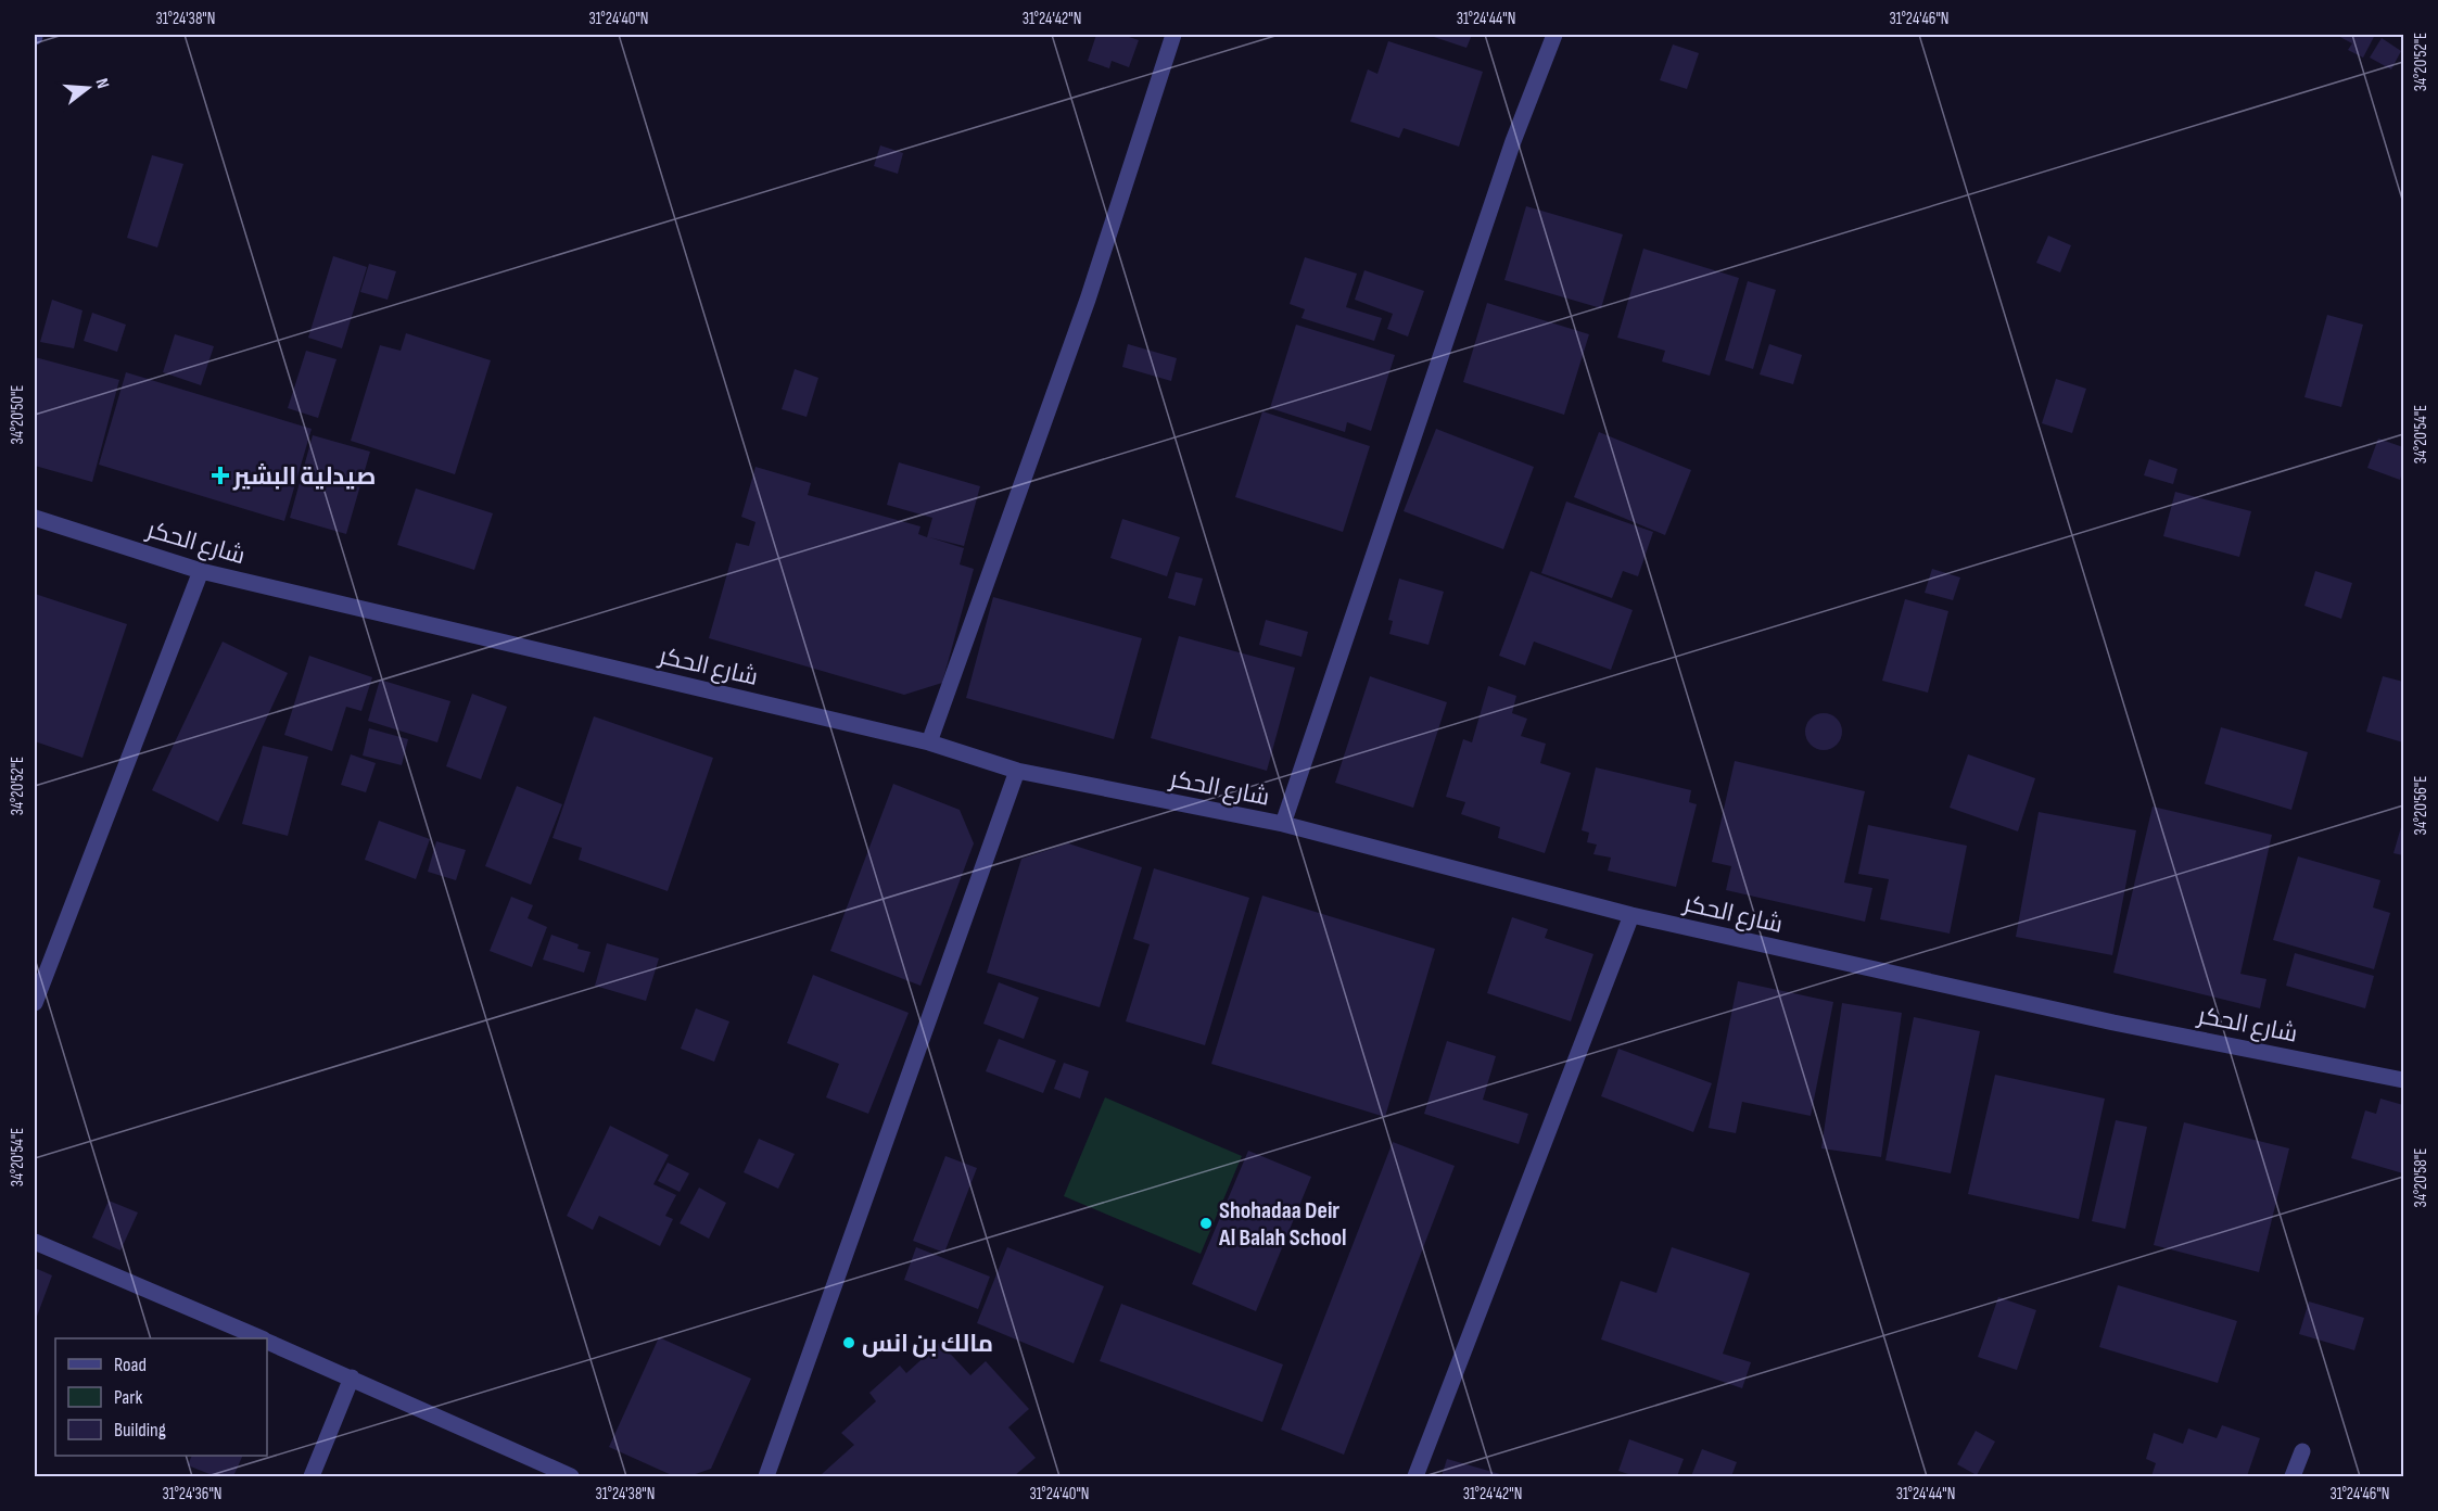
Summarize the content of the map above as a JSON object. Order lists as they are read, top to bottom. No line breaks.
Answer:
{"streets":{"street":["شارع الحكر"]},"places":{"health":["صيدلية البشير"],"other":["Shohadaa Deir Al Balah School","مالك بن انس"]},"legend":["Road","Park","Building"],"north":"right","coordinates":["31°24'38\"N","31°24'40\"N","31°24'42\"N","31°24'44\"N","31°24'46\"N","34°20'52\"E","34°20'50\"E","34°20'54\"E","34°20'56\"E","34°20'58\"E","31°24'36\"N"]}
